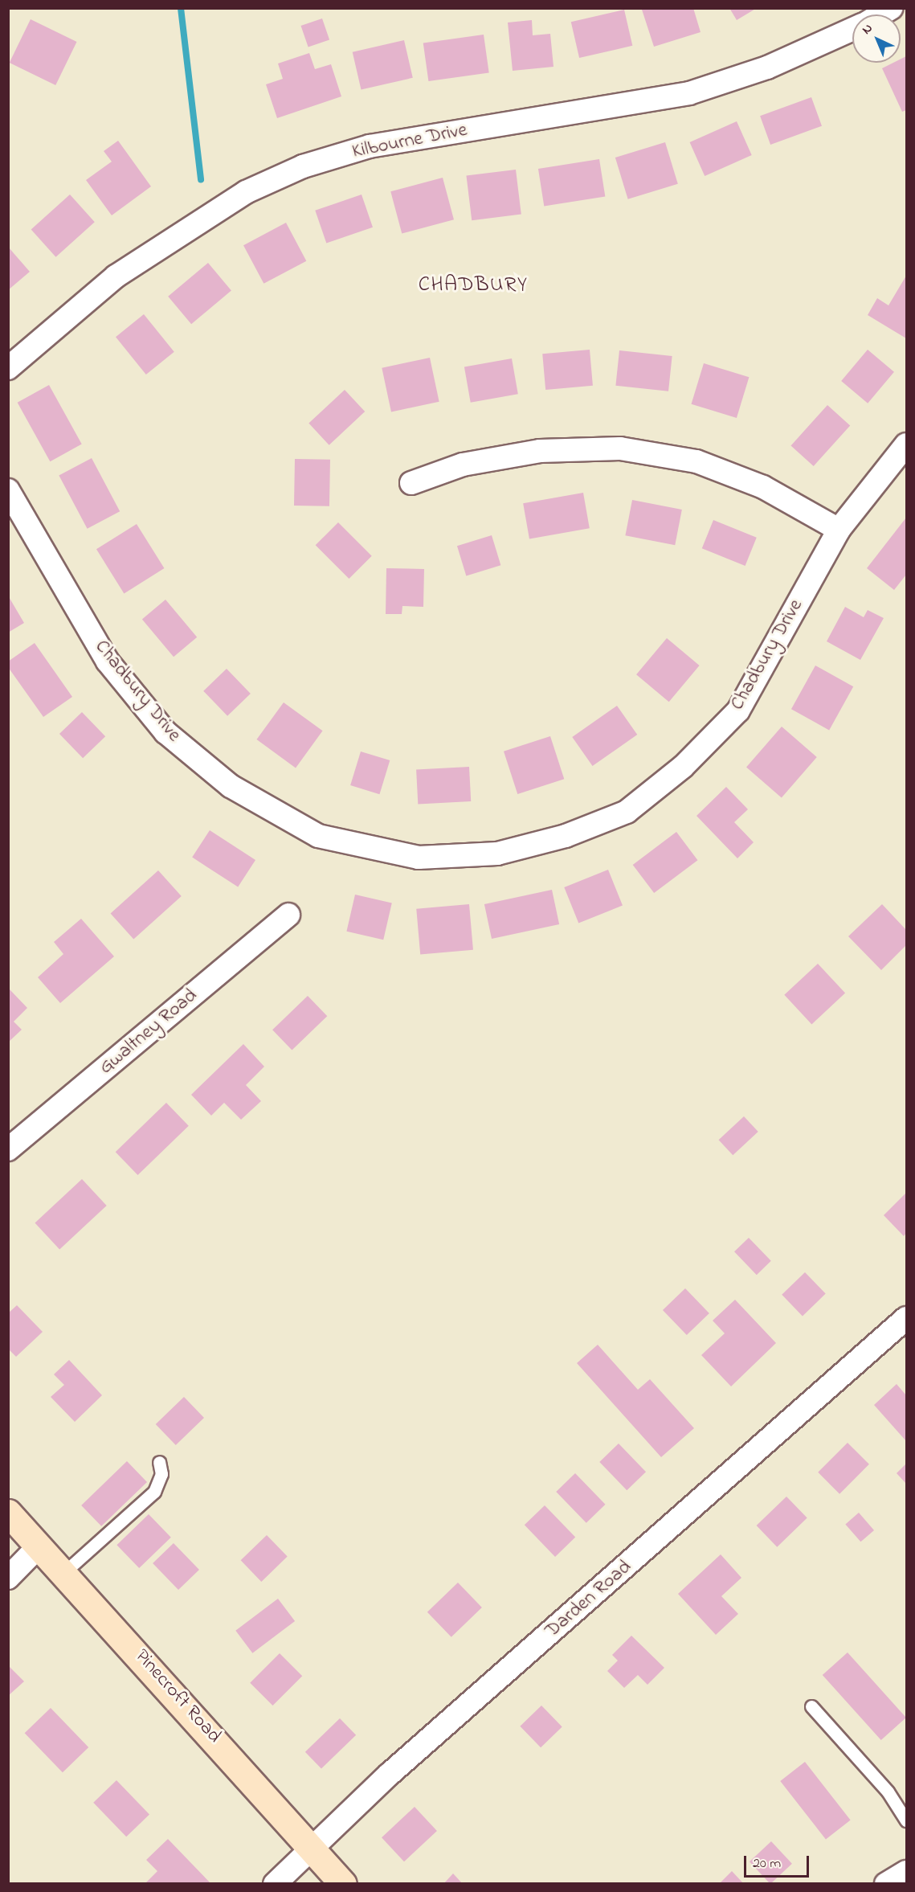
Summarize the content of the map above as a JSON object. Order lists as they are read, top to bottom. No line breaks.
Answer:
{"streets":{"street":["Kilbourne Drive","Chadbury Drive","Gwaltney Road","Darden Road","Pinecroft Road"]},"crossings":[["Darden Road","Pinecroft Road"]],"districts":["CHADBURY"],"scale_bar":"20 m","north":"top left"}
